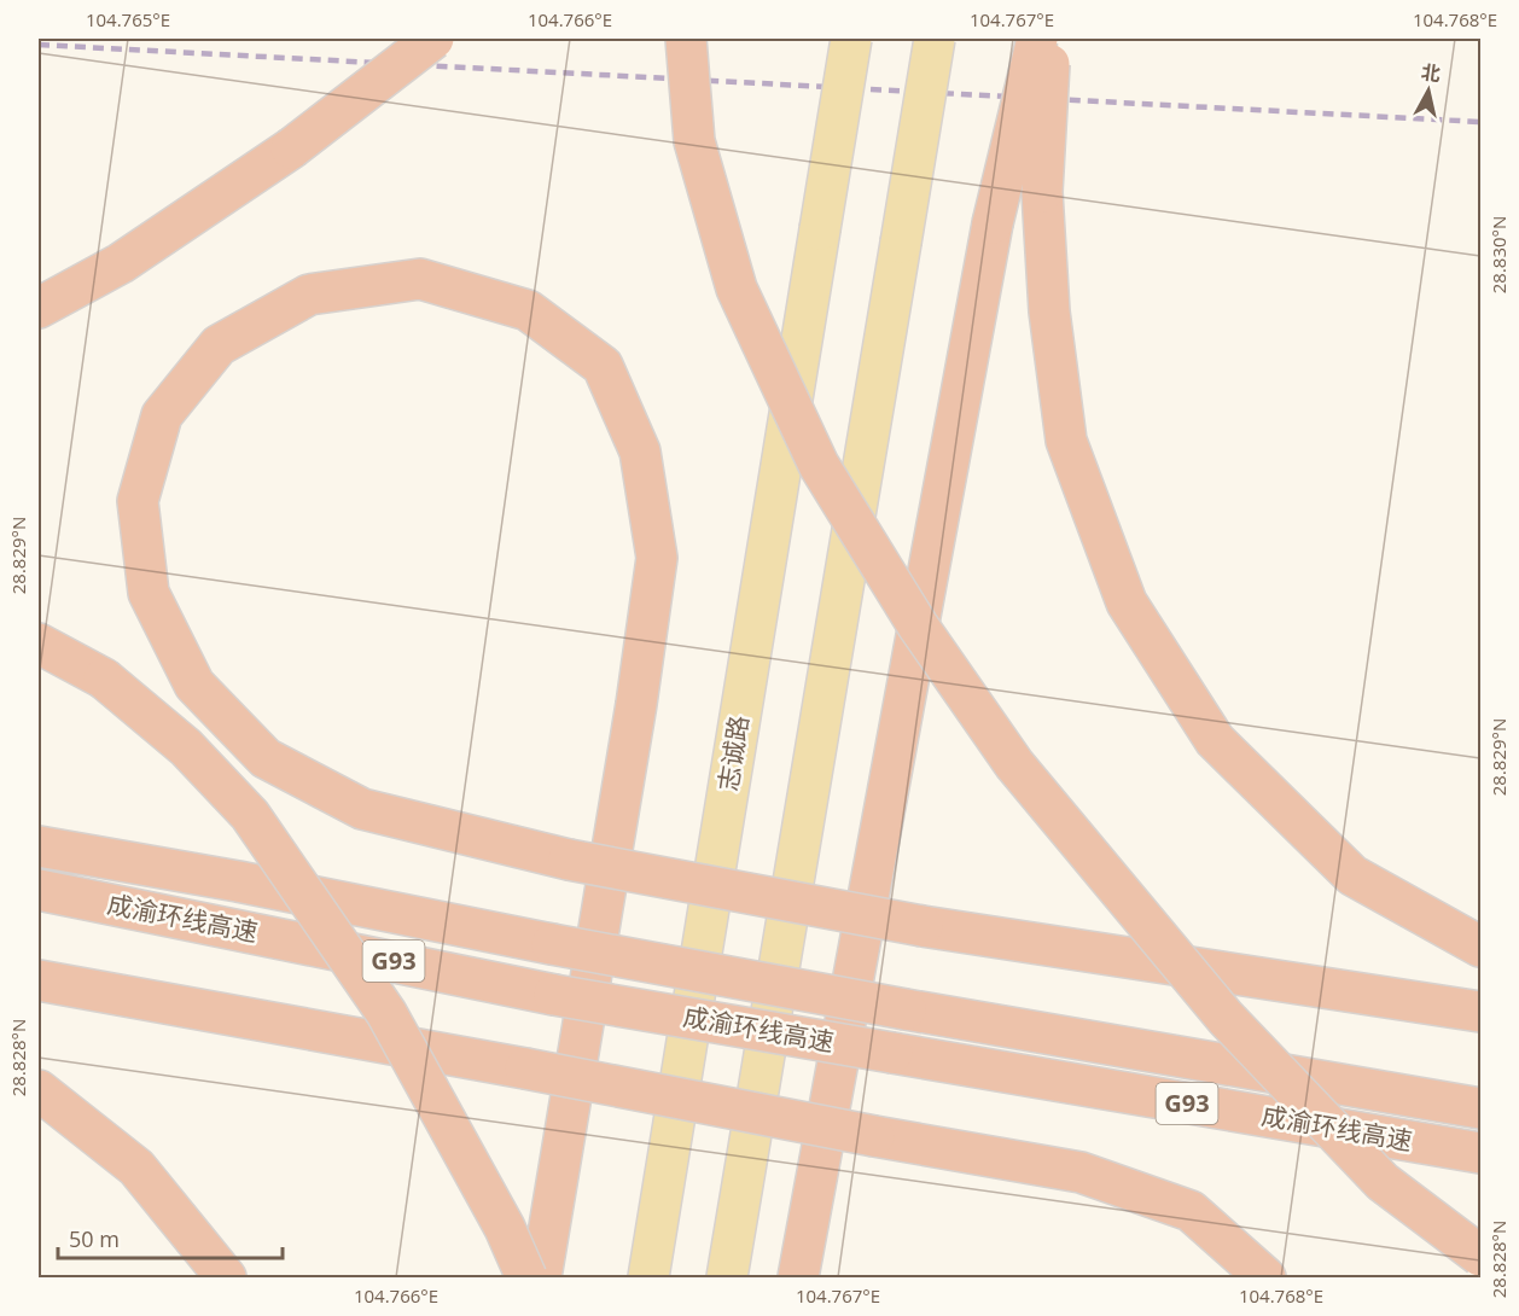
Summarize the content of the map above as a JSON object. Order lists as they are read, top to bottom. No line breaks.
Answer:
{"streets":{"highway":["成渝环线高速","G93"],"main road":["志诚路"]},"scale_bar":"50 m","north":"top","coordinates":["104.765°E","104.766°E","104.767°E","104.768°E","28.830°N","28.829°N","28.828°N"]}
